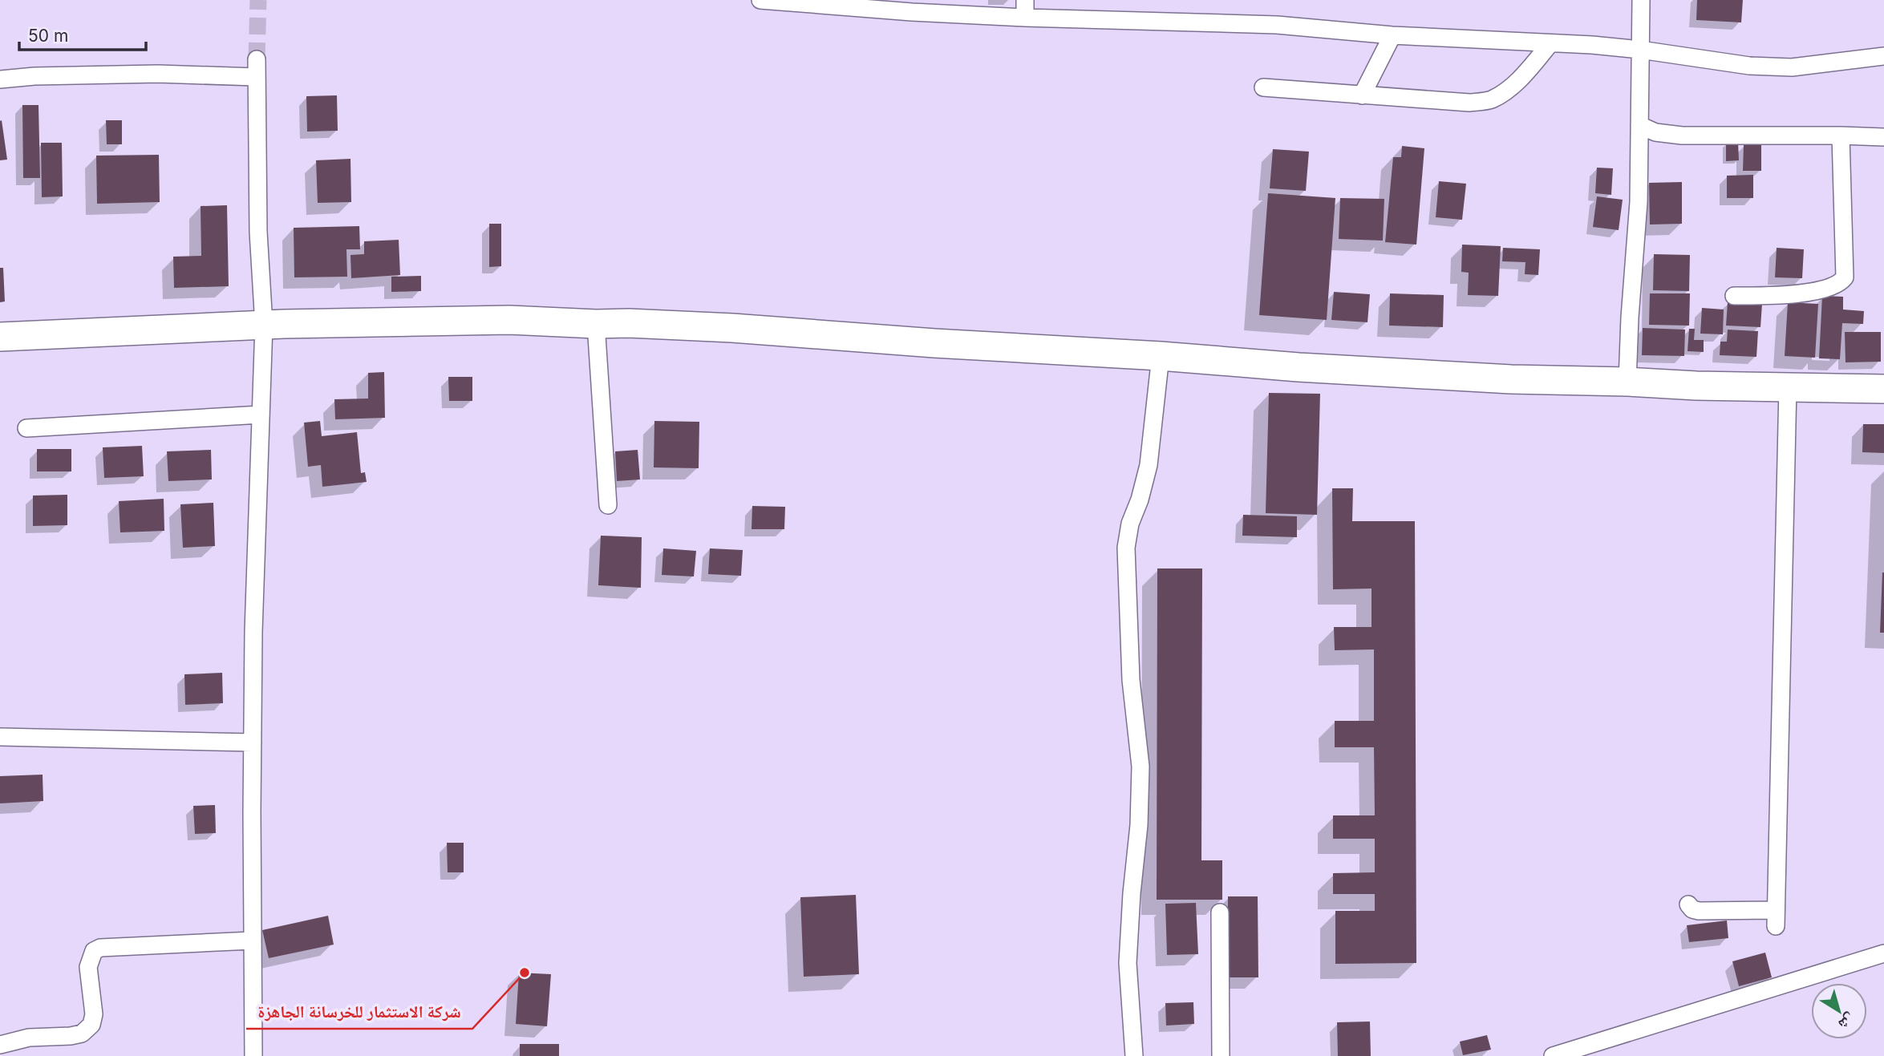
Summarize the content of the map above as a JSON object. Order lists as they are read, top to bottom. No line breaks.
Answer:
{"places":["شركة الاستثمار للخرسانة الجاهزة"],"scale_bar":"50 m","north":"bottom right"}
